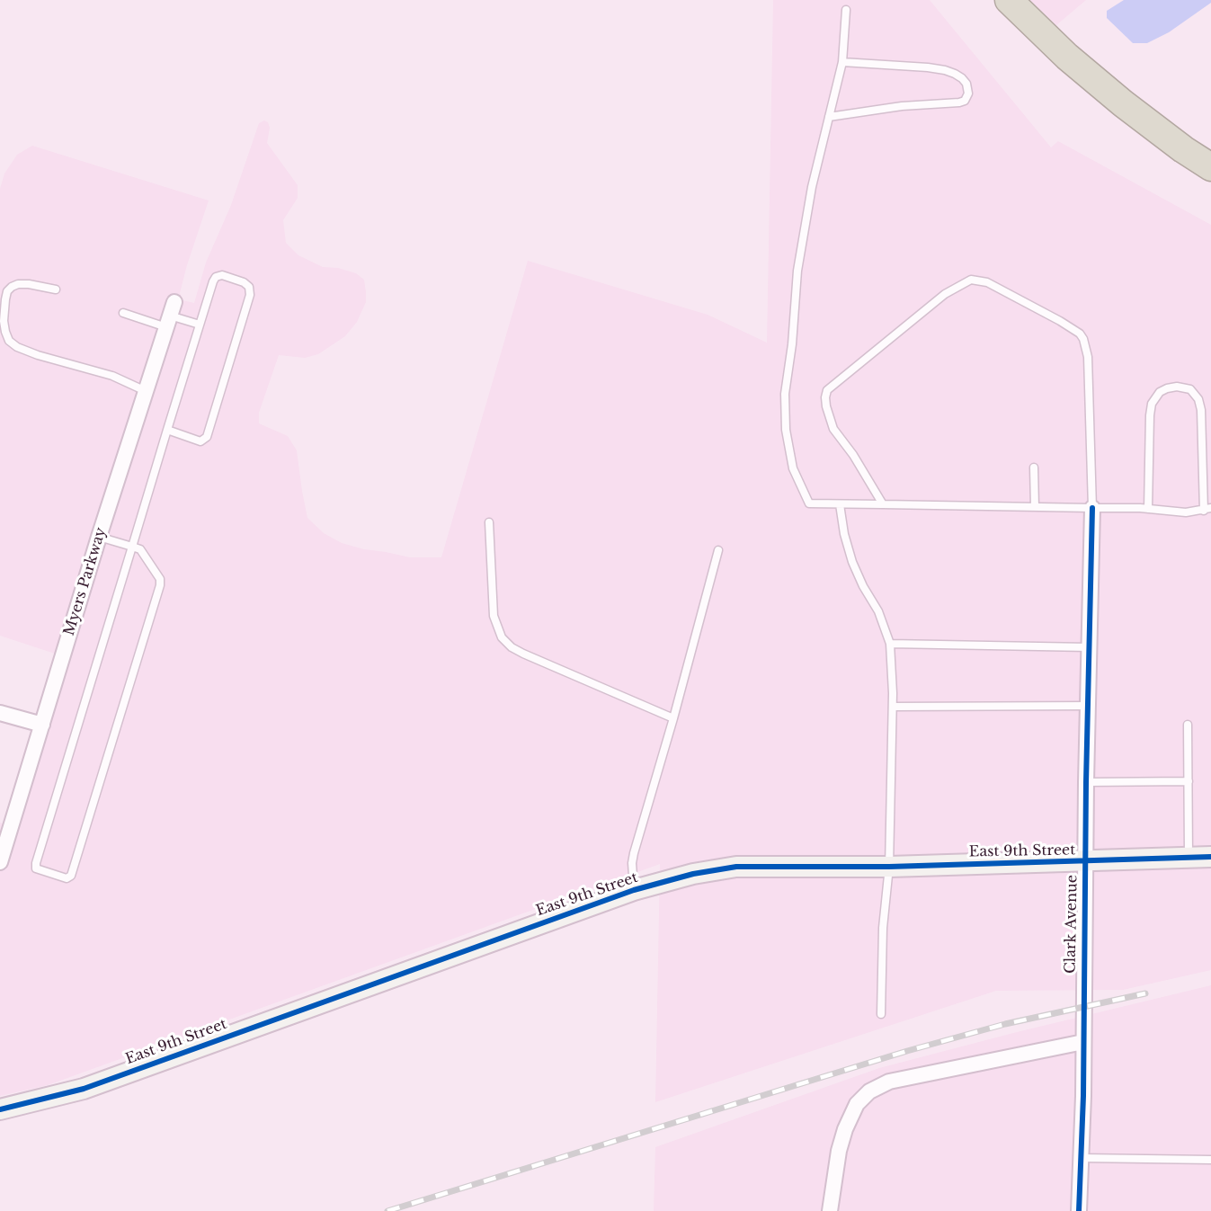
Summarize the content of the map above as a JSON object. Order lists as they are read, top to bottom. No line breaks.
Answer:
{"streets":{"street":["Myers Parkway","East 9th Street","Clark Avenue"]},"crossings":[["East 9th Street","Clark Avenue"]]}
